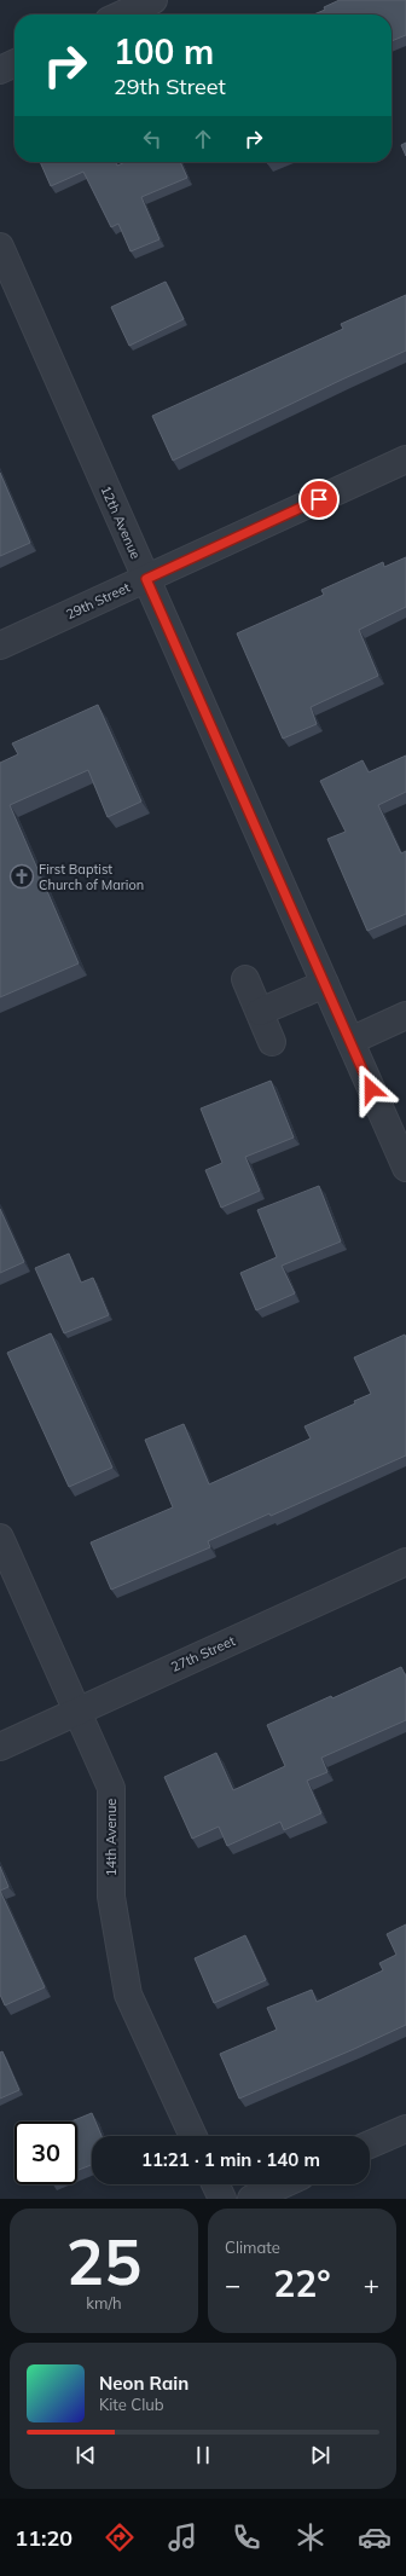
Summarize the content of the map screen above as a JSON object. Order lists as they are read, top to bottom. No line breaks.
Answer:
{"streets":{"street":["12th Avenue","29th Street","27th Street","14th Avenue"]},"crossings":[["12th Avenue","29th Street"],["27th Street","14th Avenue"]],"places":{"church":["First Baptist Church of Marion"]},"page":{"turn":["100 m","29th Street"],"limit":"30","trip":"11:21 · 1 min · 140 m","tile":[["25","km/h"],"Climate"],"heat":["−","22°","+"],"song":["Neon Rain","Kite Club"],"tabs":"11:20"}}
